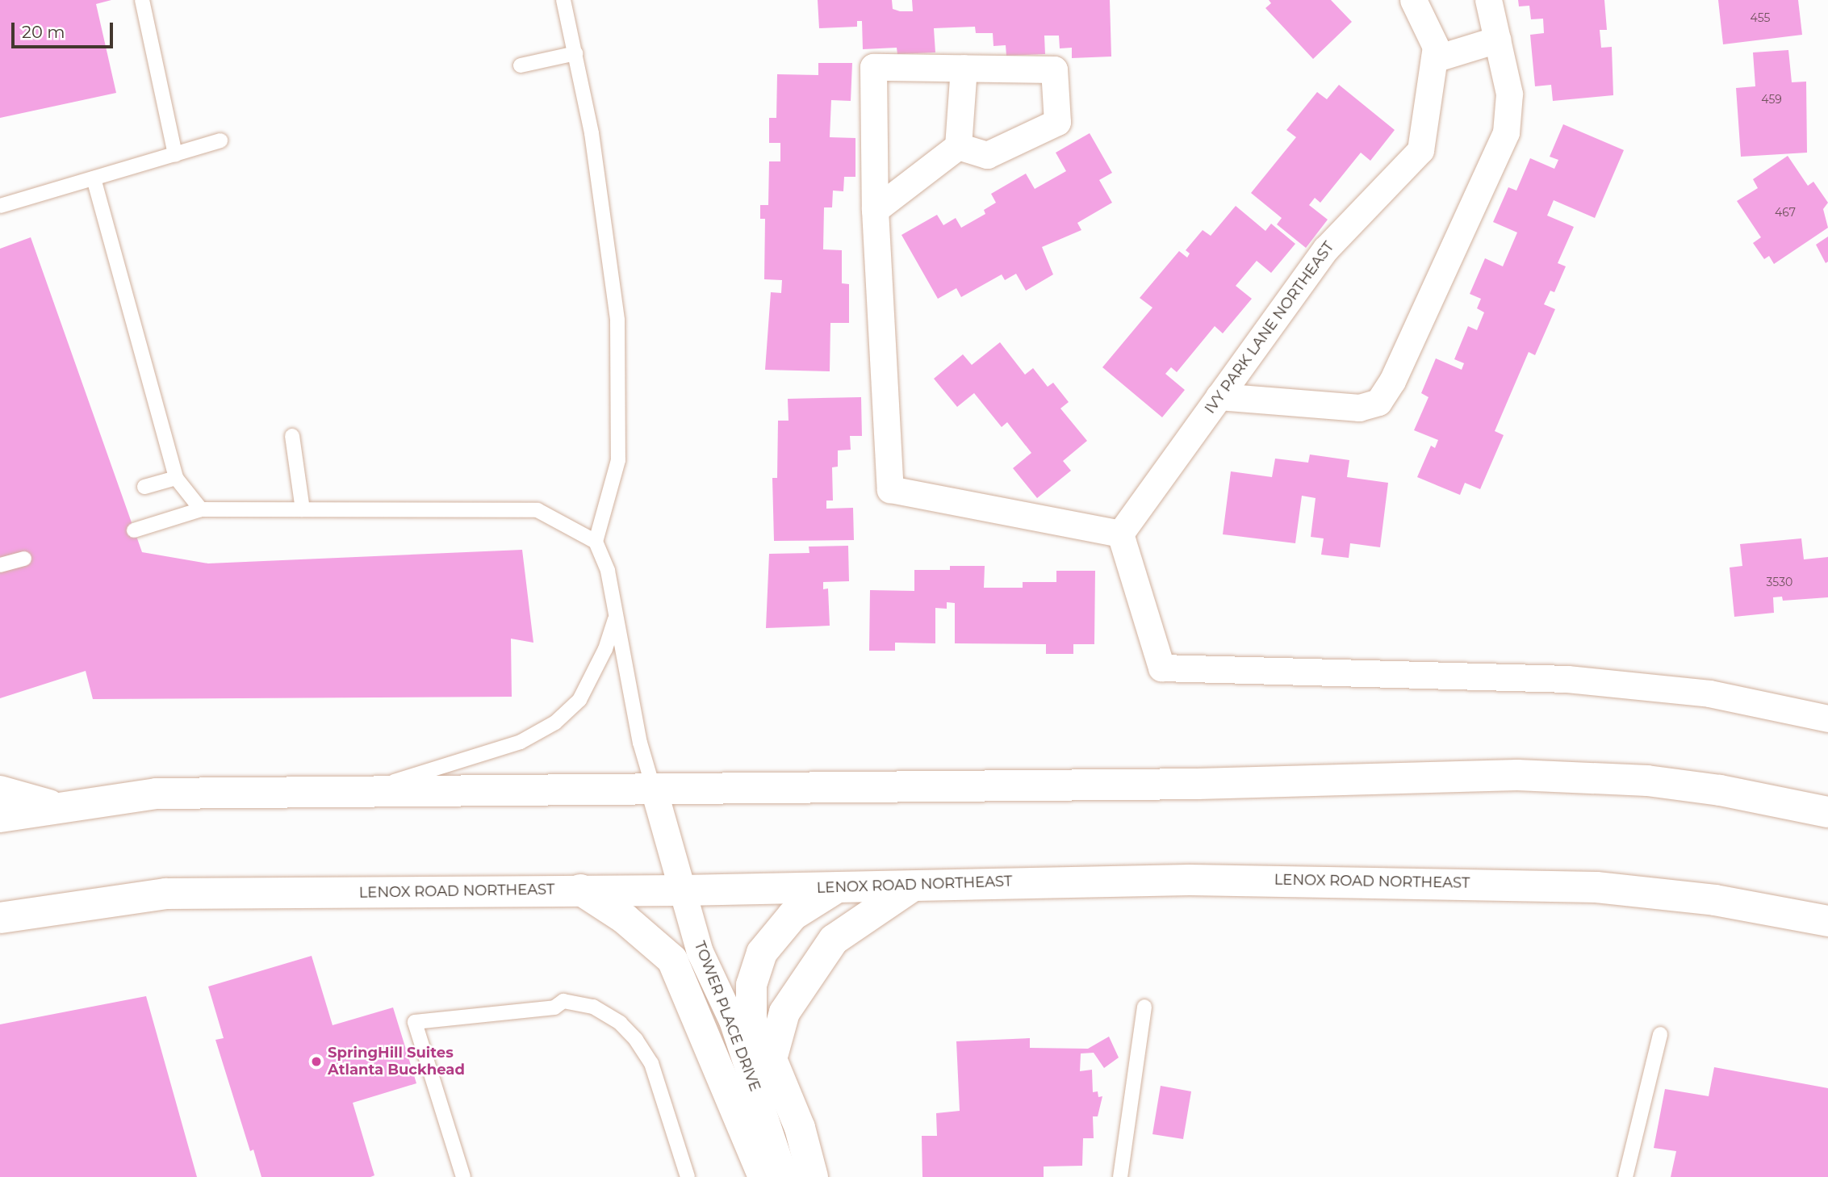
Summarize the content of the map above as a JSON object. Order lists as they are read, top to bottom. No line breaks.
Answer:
{"streets":{"main road":["LENOX ROAD NORTHEAST"],"street":["IVY PARK LANE NORTHEAST","TOWER PLACE DRIVE"]},"crossings":[["LENOX ROAD NORTHEAST","TOWER PLACE DRIVE"]],"places":["SpringHill Suites Atlanta Buckhead"],"house_numbers":["455","459","467","3530"],"scale_bar":"20 m"}
